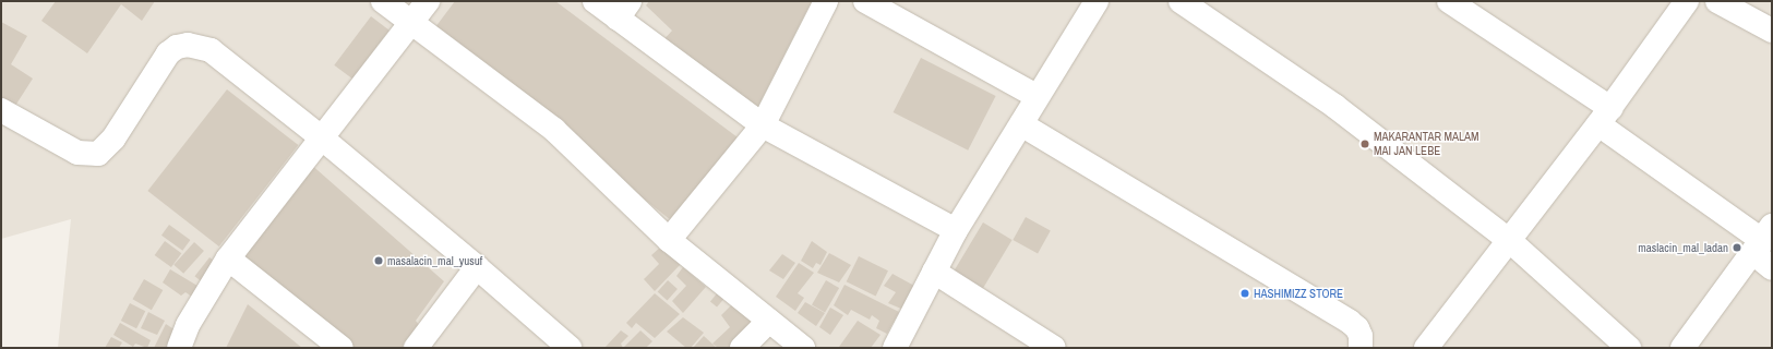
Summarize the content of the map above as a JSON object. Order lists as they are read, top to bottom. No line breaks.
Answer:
{"places":["MAKARANTAR MALAM MAI JAN LEBE","maslacin_mal_ladan","masalacin_mal_yusuf","HASHIMIZZ STORE"]}
